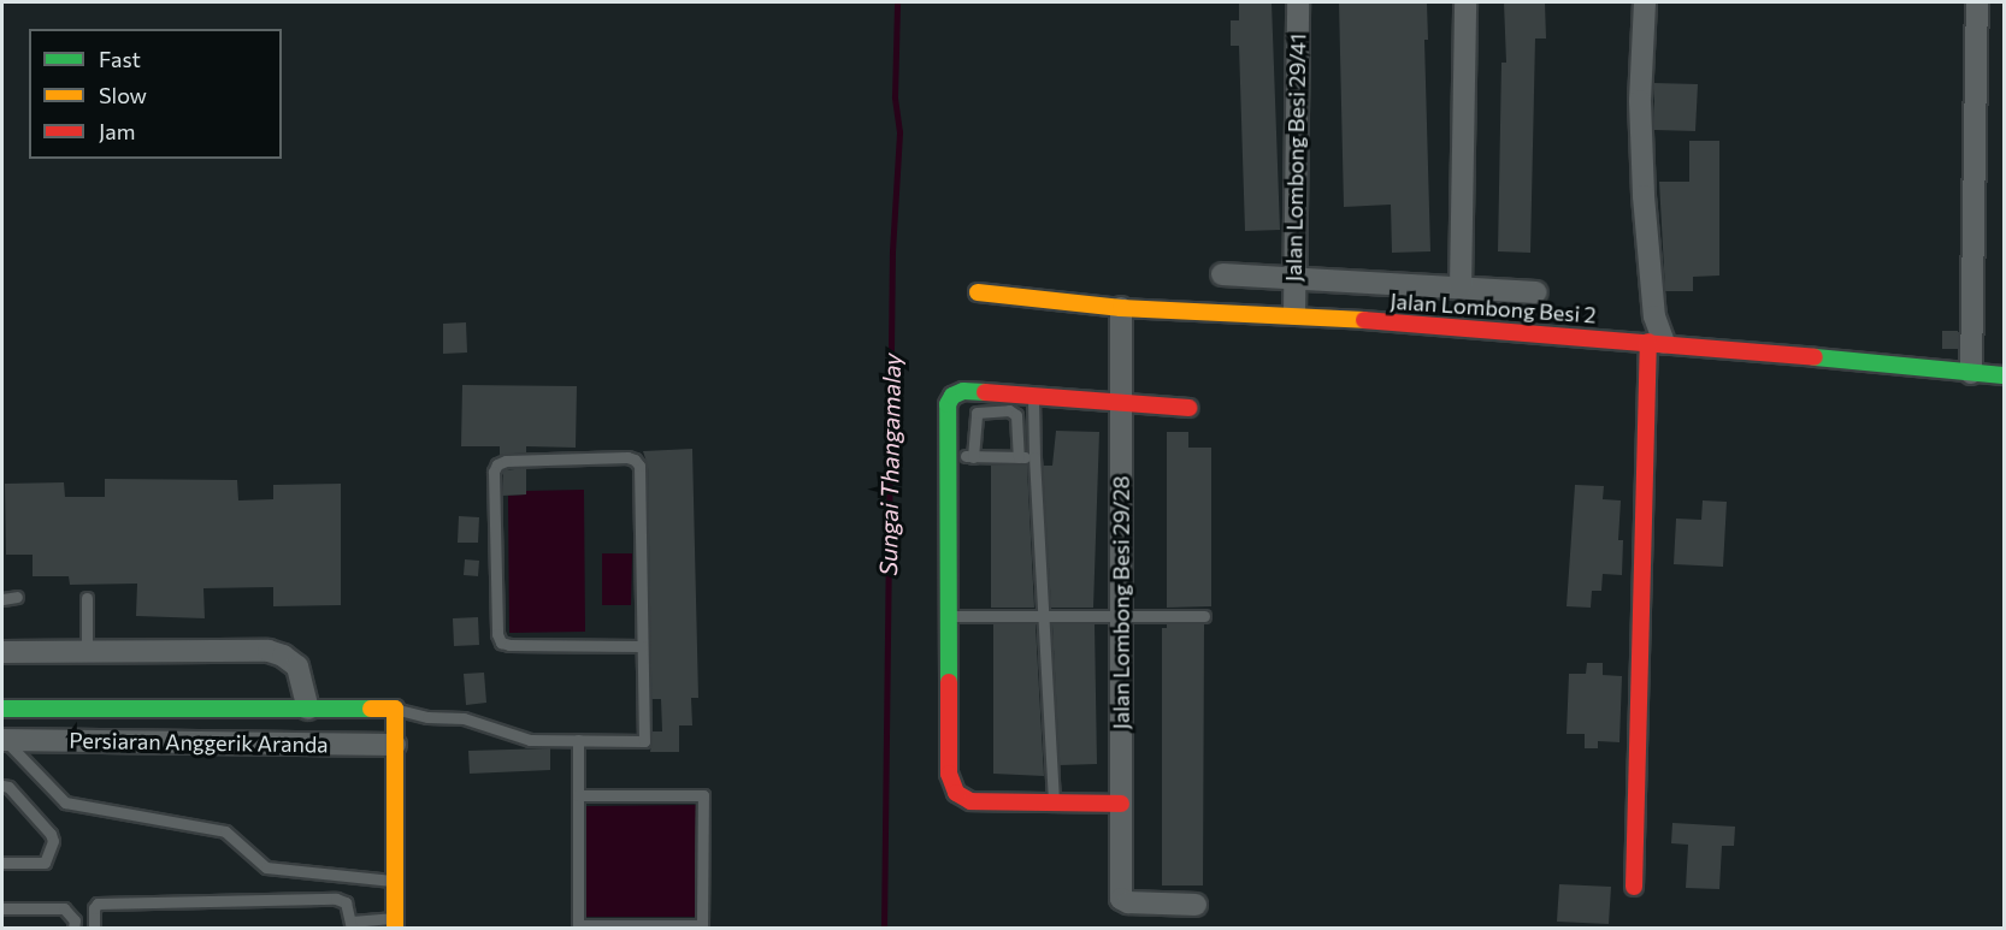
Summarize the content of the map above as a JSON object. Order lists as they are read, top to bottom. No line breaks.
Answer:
{"streets":{"street":["Jalan Lombong Besi 29/41","Jalan Lombong Besi 2","Jalan Lombong Besi 29/28","Persiaran Anggerik Aranda"]},"crossings":[["Jalan Lombong Besi 29/41","Jalan Lombong Besi 2"],["Jalan Lombong Besi 2","Jalan Lombong Besi 29/28"]],"water":["Sungai Thangamalay"],"legend":["Fast","Slow","Jam"]}
